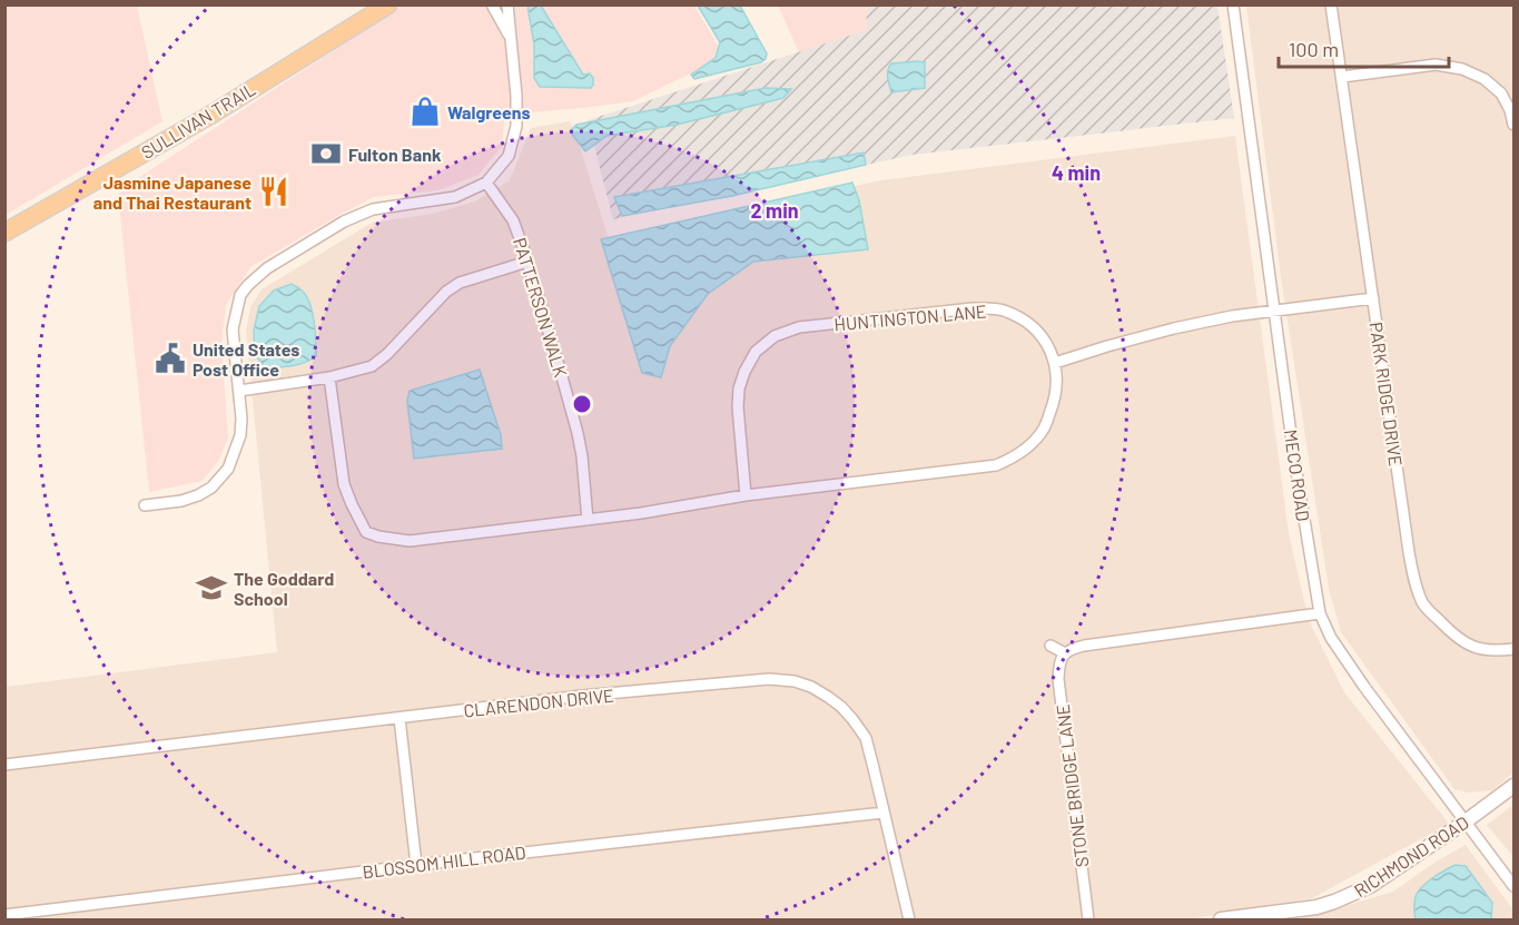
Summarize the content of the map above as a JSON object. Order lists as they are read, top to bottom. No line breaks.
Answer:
{"streets":{"main road":["SULLIVAN TRAIL"],"street":["PATTERSON WALK","HUNTINGTON LANE","PARK RIDGE DRIVE","MECO ROAD","CLARENDON DRIVE","STONE BRIDGE LANE","RICHMOND ROAD","BLOSSOM HILL ROAD"]},"crossings":[["MECO ROAD","RICHMOND ROAD"],["CLARENDON DRIVE","BLOSSOM HILL ROAD"]],"places":{"shop":["Walgreens"],"bank":["Fulton Bank"],"restaurant":["Jasmine Japanese and Thai Restaurant"],"public building":["United States Post Office"],"school or university":["The Goddard School"]},"scale_bar":"100 m","rings":["4 min","2 min"]}
